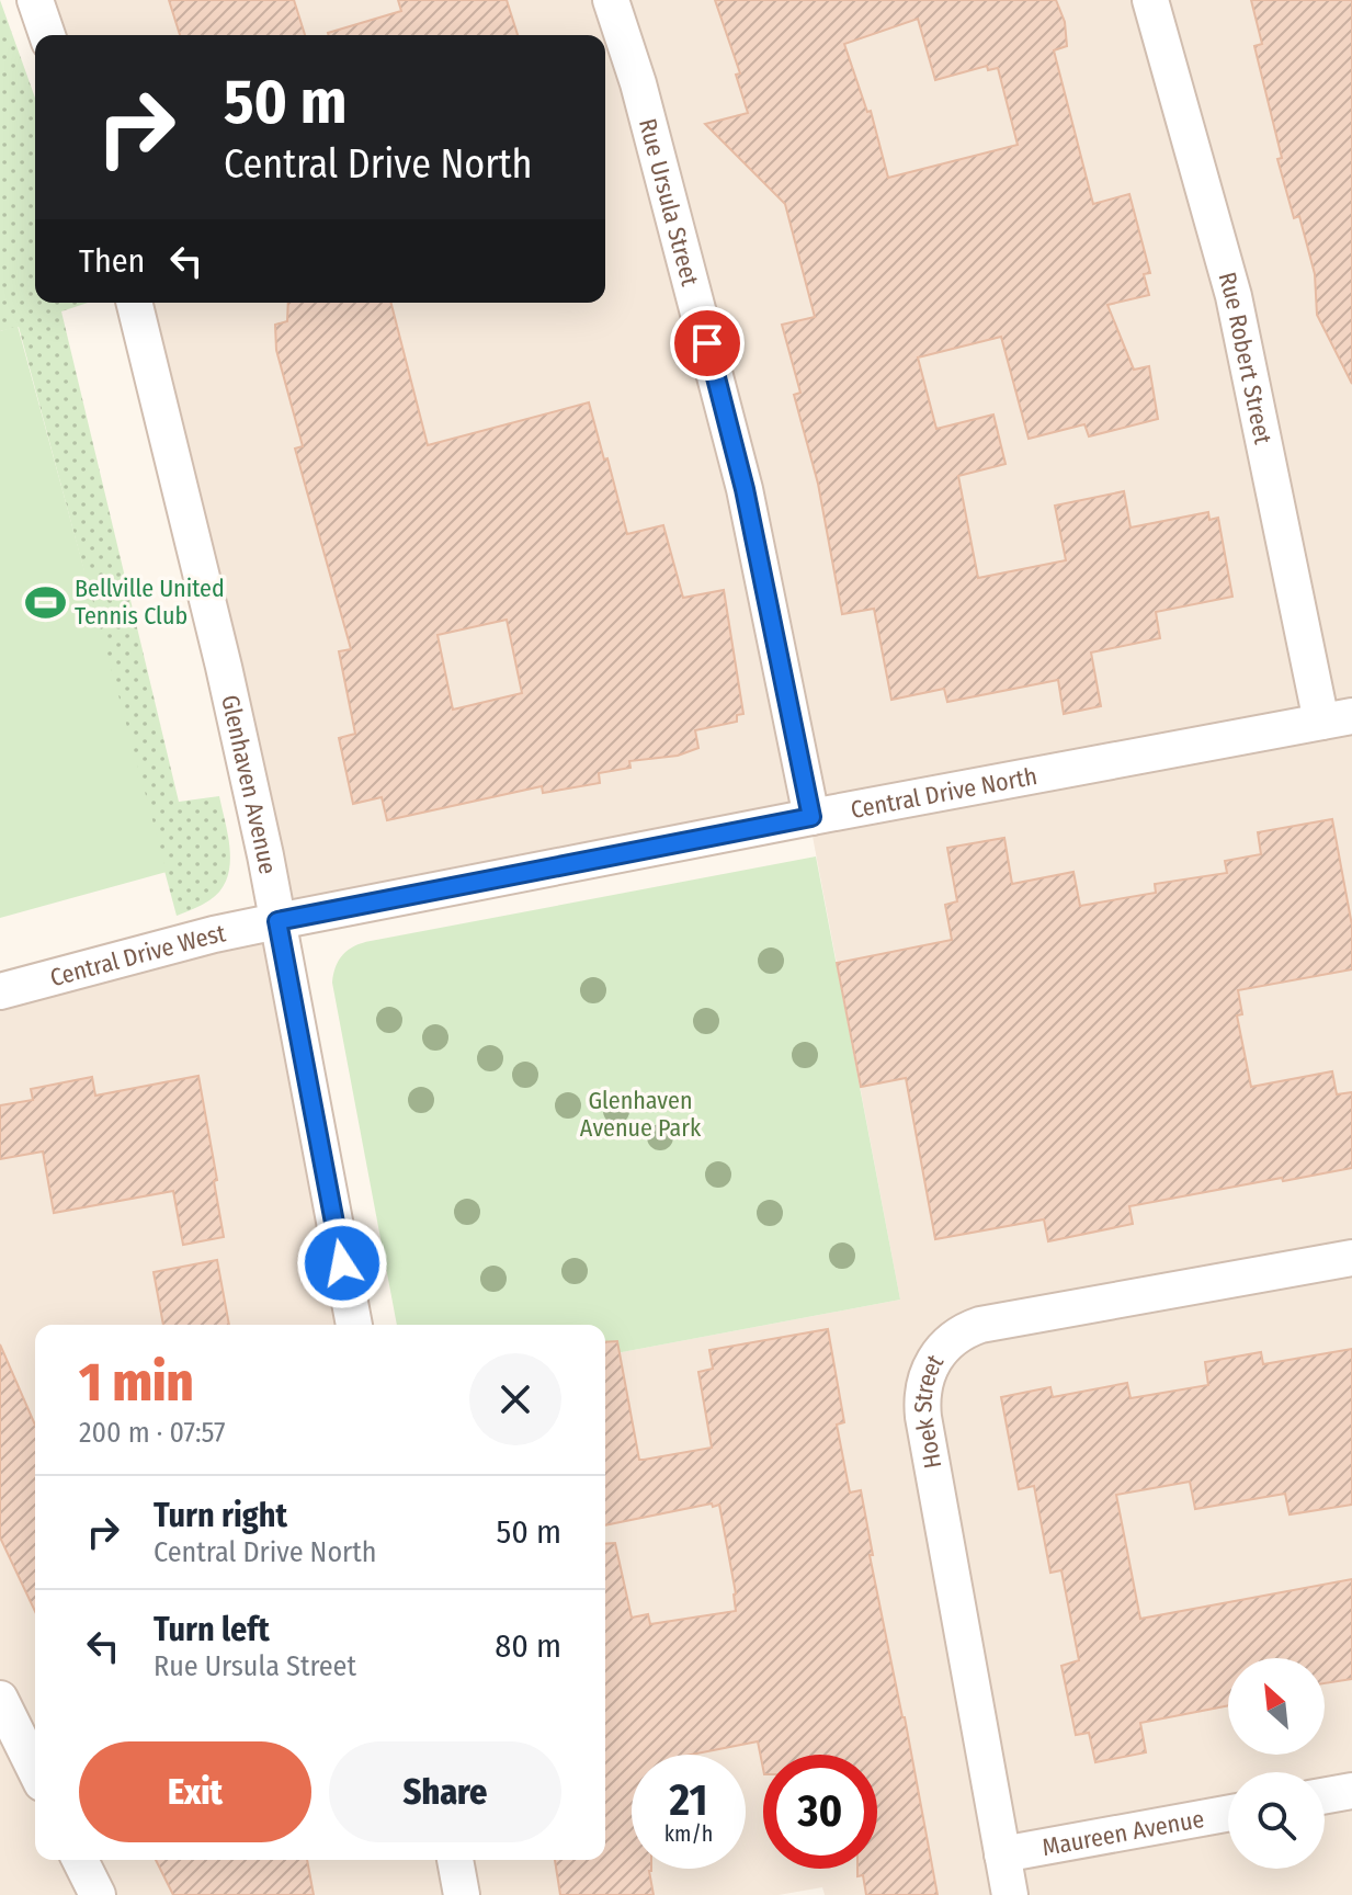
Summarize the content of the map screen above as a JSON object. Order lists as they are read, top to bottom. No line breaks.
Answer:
{"streets":{"street":["Rue Ursula Street","Rue Robert Street","Glenhaven Avenue","Central Drive North","Central Drive West","Hoek Street","Maureen Avenue"]},"crossings":[["Rue Ursula Street","Central Drive North"],["Rue Robert Street","Central Drive North"],["Glenhaven Avenue","Central Drive North"],["Glenhaven Avenue","Central Drive West"],["Central Drive North","Central Drive West"],["Hoek Street","Maureen Avenue"]],"parks":["Glenhaven Avenue Park"],"places":{"sports":["Bellville United Tennis Club"]},"north":"top left","page":{"turn":["50 m","Central Drive North"],"then":"Then","heading":["1 min","200 m · 07:57"],"list":[{"name":"Turn right","note":"Central Drive North","value":"50 m"},{"name":"Turn left","note":"Rue Ursula Street","value":"80 m"}],"buttons":["Exit","Share"],"speed":"21 km/h","limit":"30"}}
